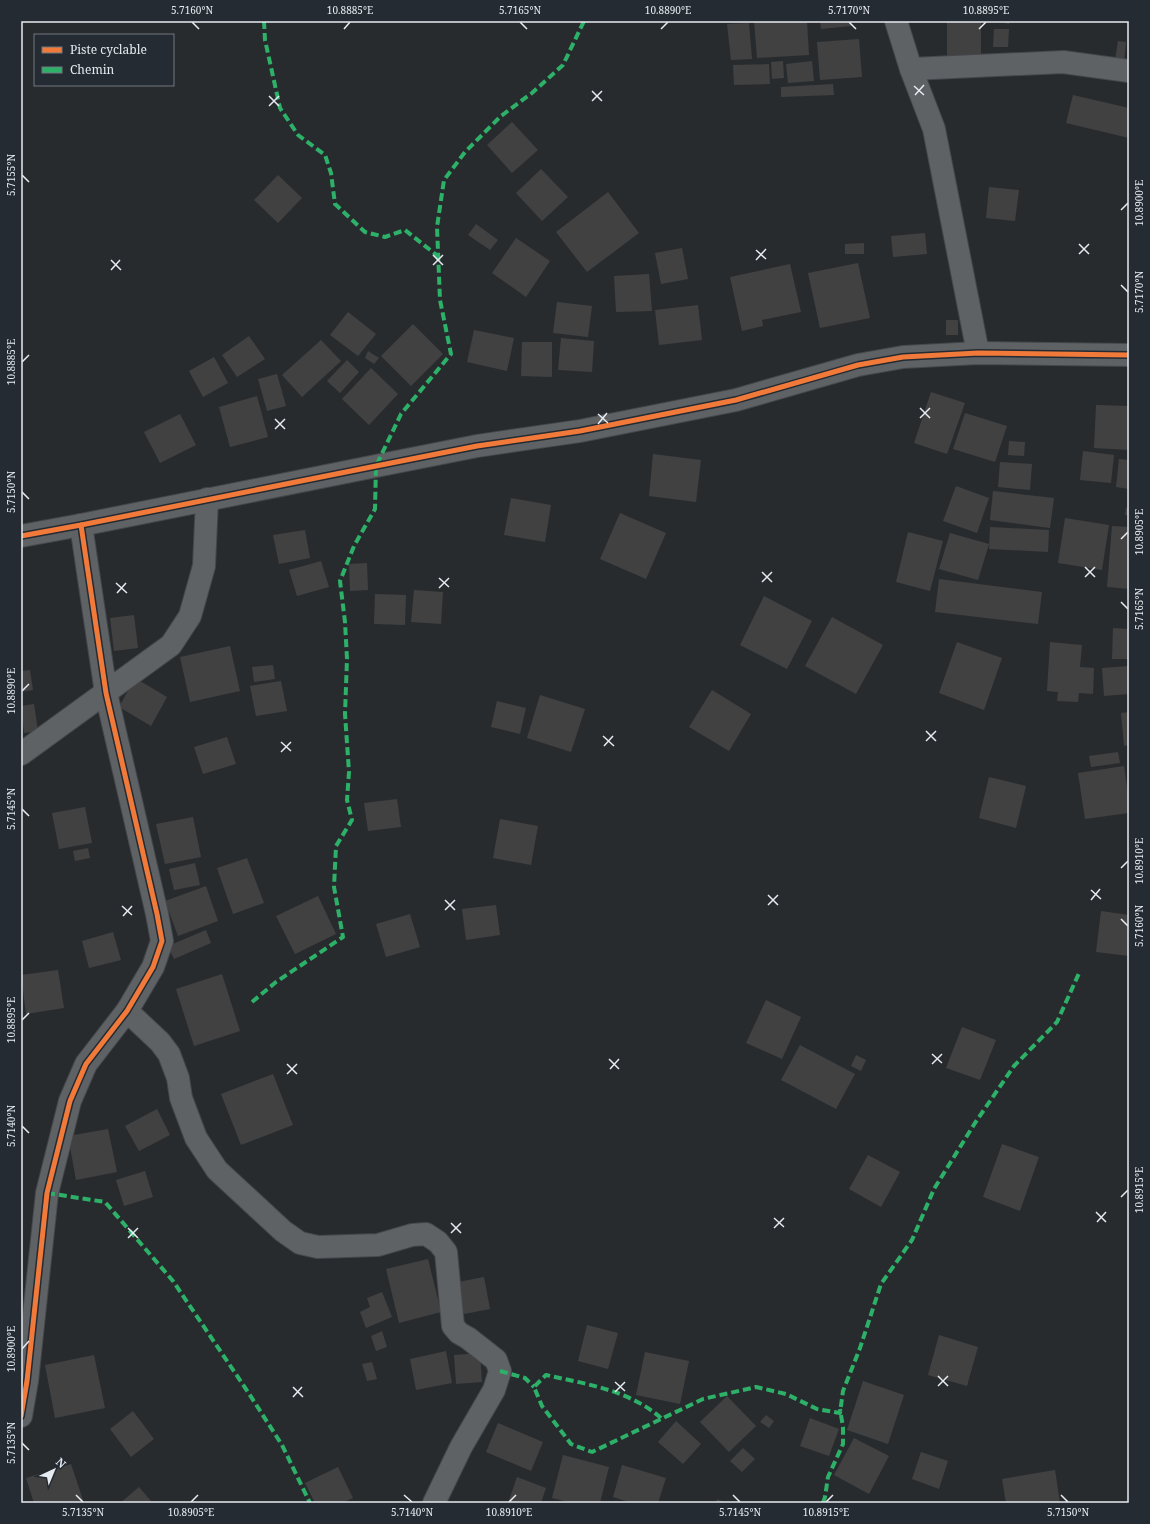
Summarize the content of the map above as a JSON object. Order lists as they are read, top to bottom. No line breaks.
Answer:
{"legend":["Piste cyclable","Chemin"],"north":"top right","coordinates":["5.7160°N","10.8885°E","5.7165°N","10.8890°E","5.7170°N","10.8895°E","5.7155°N","10.8900°E","5.7150°N","10.8905°E","5.7145°N","10.8910°E","5.7140°N","10.8915°E","5.7135°N"]}
